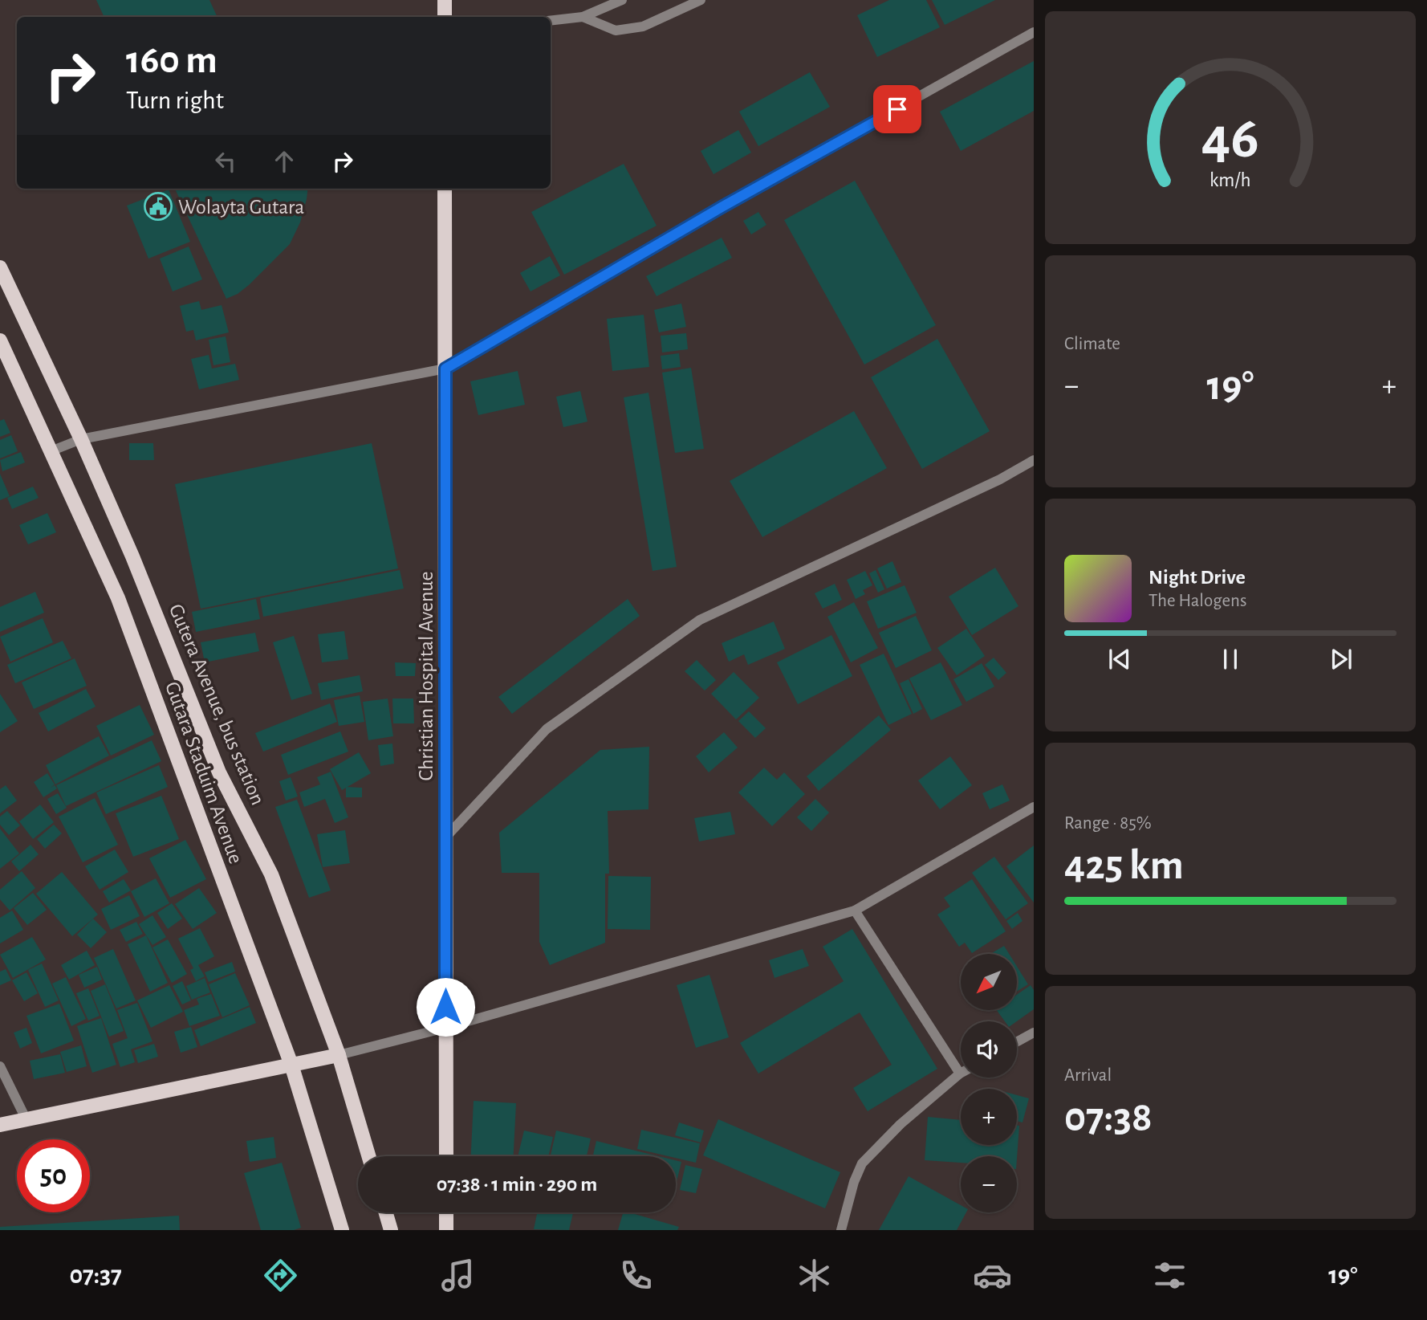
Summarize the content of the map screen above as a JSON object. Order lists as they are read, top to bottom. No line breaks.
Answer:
{"streets":{"main road":["Christian Hospital Avenue","Gutera Avenue, bus station","Gutara Staduim Avenue"]},"places":{"public building":["Wolayta Gutara"]},"north":"bottom left","page":{"turn":["160 m","Turn right"],"tile":["Climate",["Range · 85%","425 km"],["Arrival","07:38"]],"heat":["−","19°","+"],"song":["Night Drive","The Halogens"],"map_buttons":["+","−"],"limit":"50","trip":"07:38 · 1 min · 290 m","tabs":["07:37","19°"],"gauge":["46","km/h"]}}
